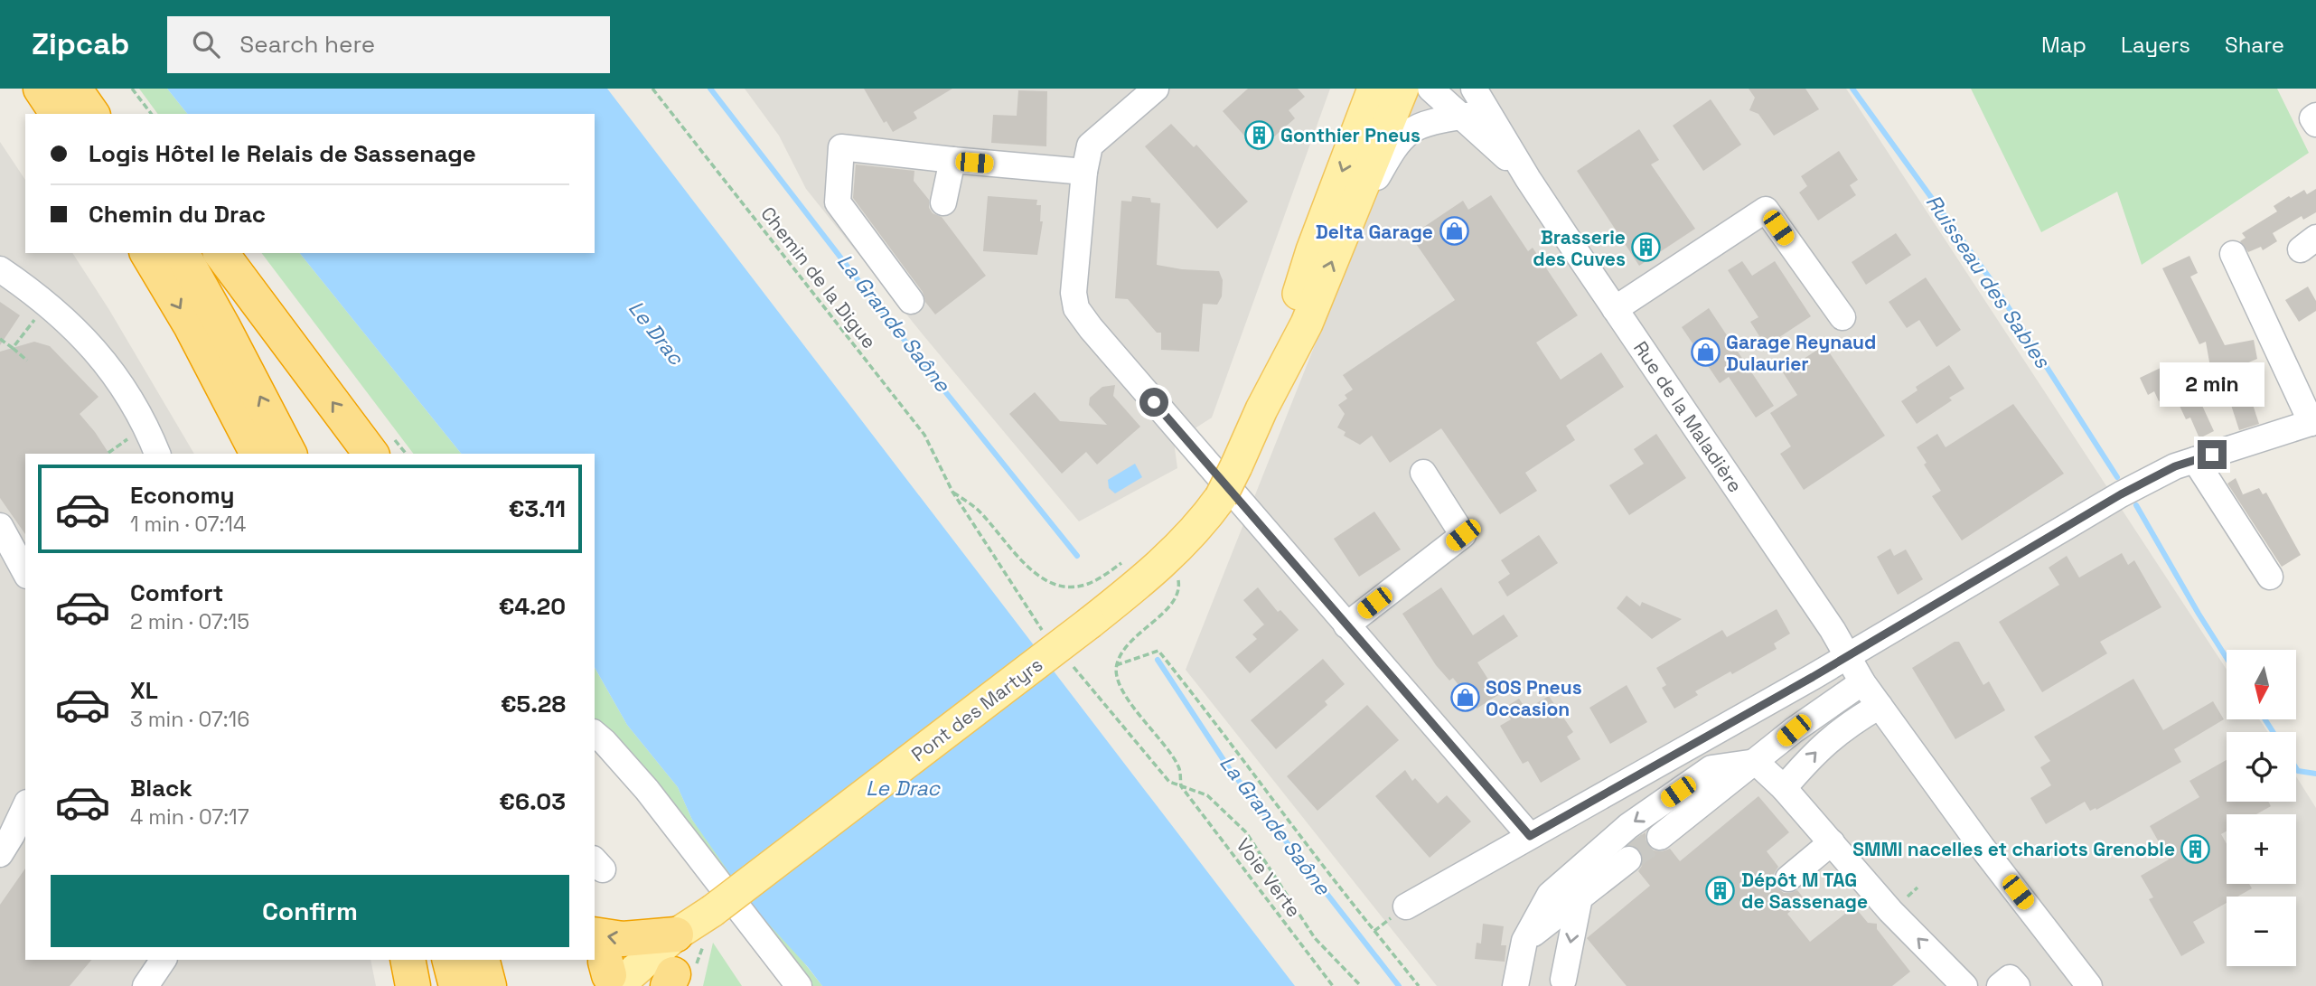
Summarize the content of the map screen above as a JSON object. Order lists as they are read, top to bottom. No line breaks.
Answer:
{"streets":{"main road":["Pont des Martyrs"],"street":["Rue de la Maladière"],"path":["Chemin de la Digue","Voie Verte"]},"water":["Ruisseau des Sables","La Grande Saône","Le Drac"],"places":{"building":["Gonthier Pneus","Brasserie des Cuves","SMMI nacelles et chariots Grenoble","Dépôt M TAG de Sassenage"],"shop":["Delta Garage","Garage Reynaud Dulaurier","SOS Pneus Occasion"]},"north":"bottom","page":{"header":"Zipcab","search":"Search here","nav":["Map","Layers","Share"],"banner":["Logis Hôtel le Relais de Sassenage","Chemin du Drac"],"bubble":"2 min","list":[{"name":"Economy","note":"1 min · 07:14","value":"€3.11"},{"name":"Comfort","note":"2 min · 07:15","value":"€4.20"},{"name":"XL","note":"3 min · 07:16","value":"€5.28"},{"name":"Black","note":"4 min · 07:17","value":"€6.03"}],"map_buttons":["+","−"],"buttons":"Confirm"}}
